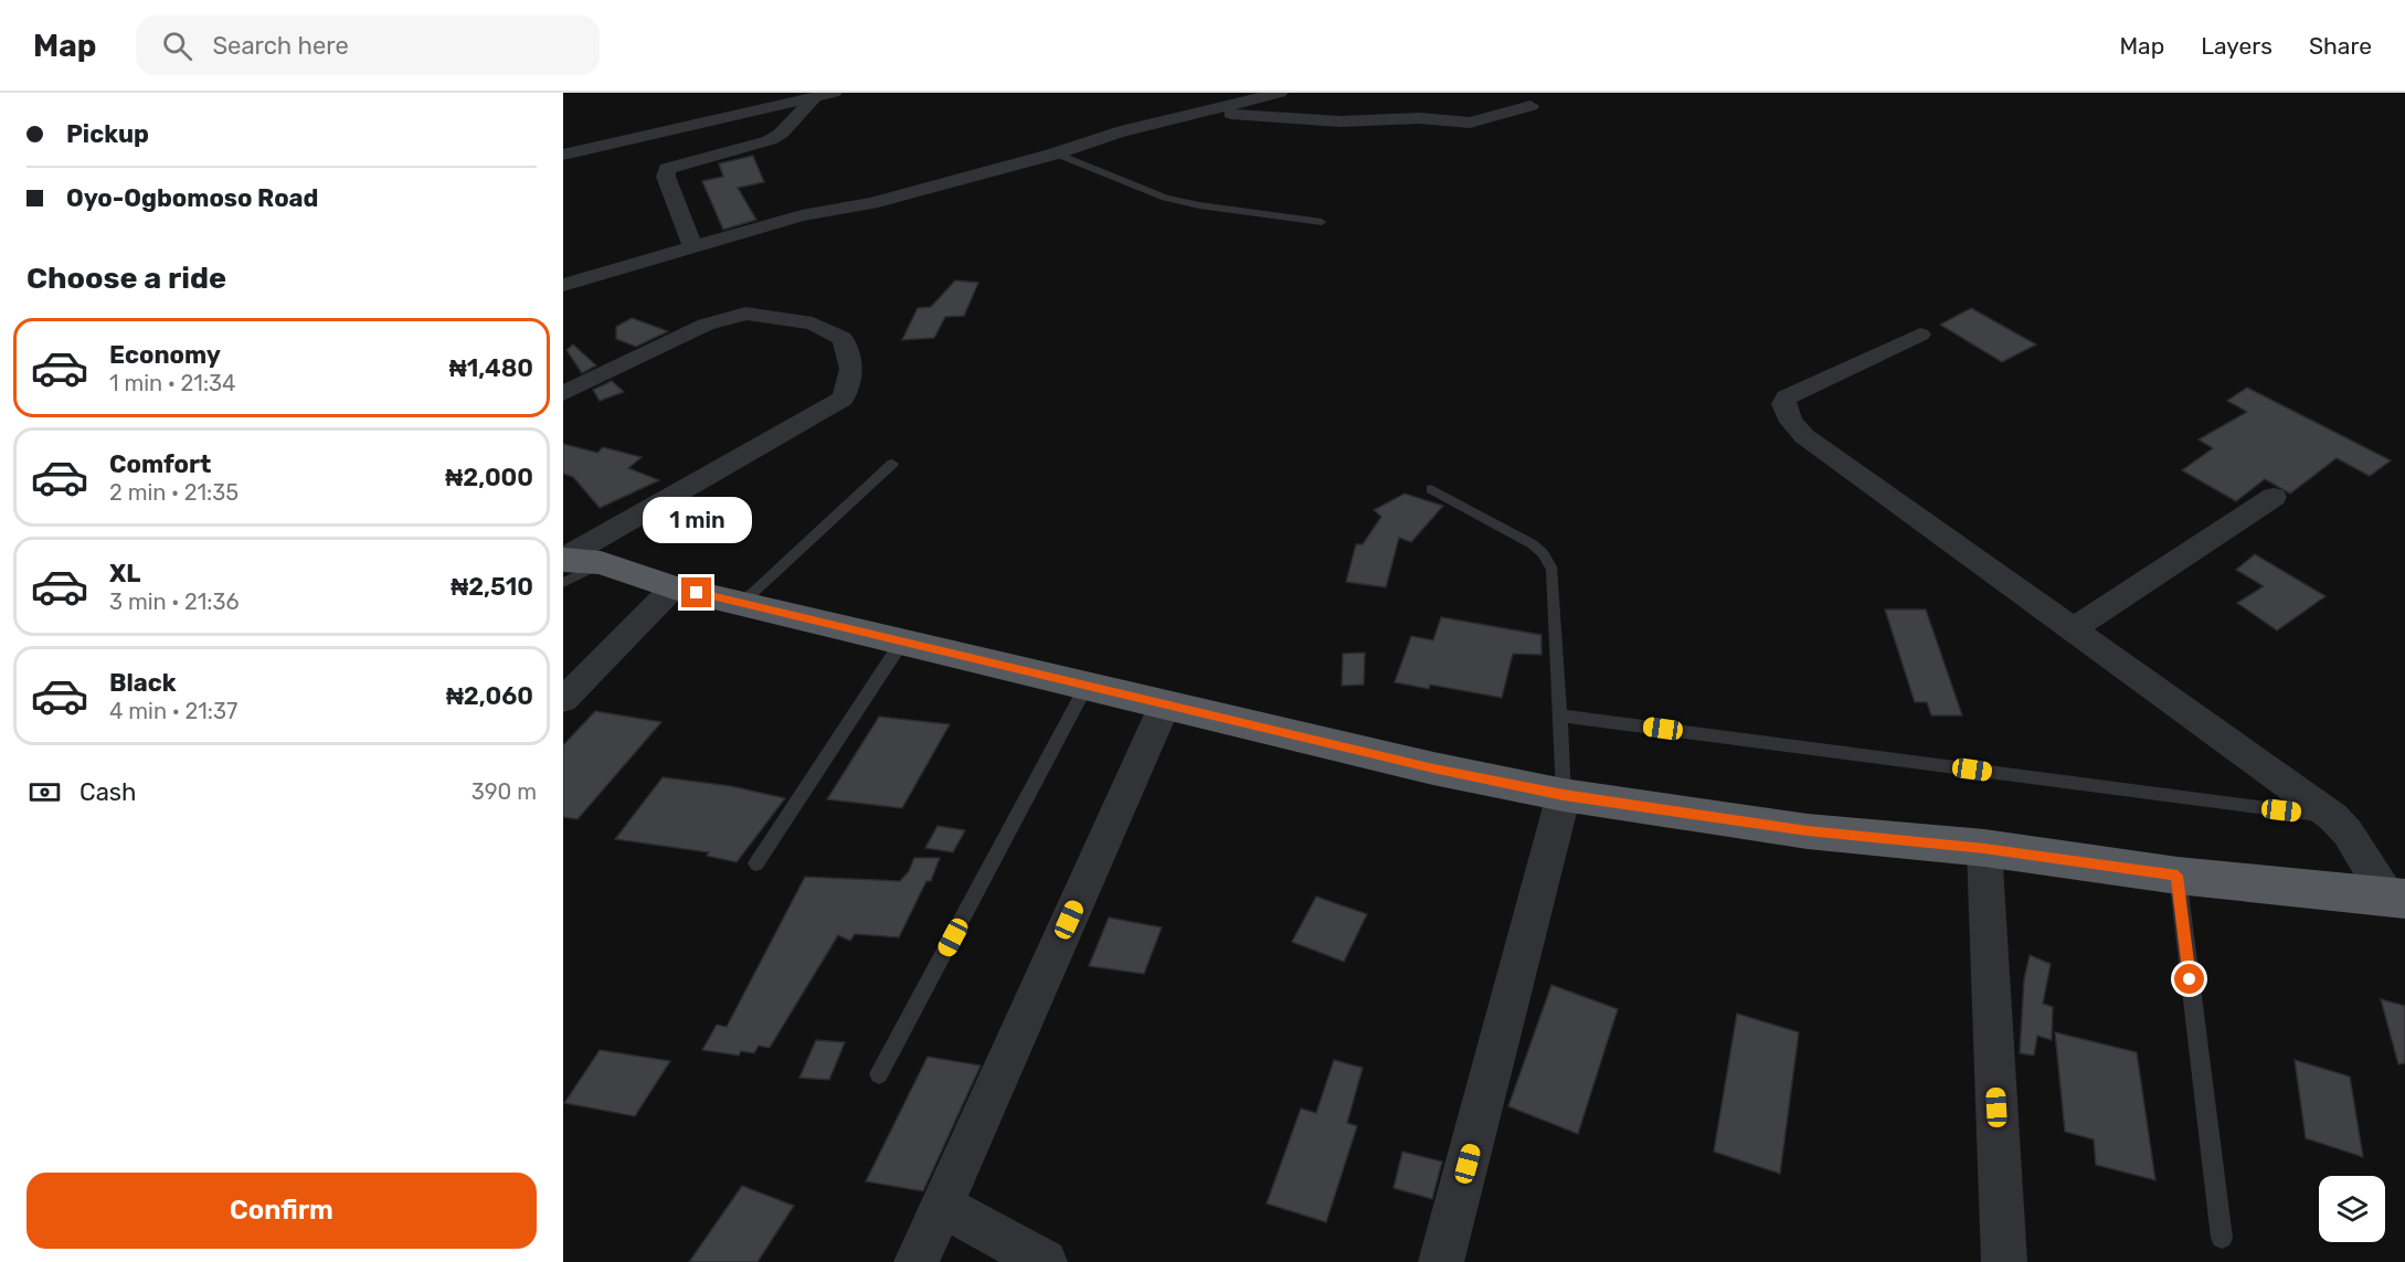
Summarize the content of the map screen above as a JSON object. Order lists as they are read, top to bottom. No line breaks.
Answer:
{"page":{"header":"Map","search":"Search here","nav":["Map","Layers","Share"],"banner":["Pickup","Oyo-Ogbomoso Road"],"heading":"Choose a ride","list":[{"name":"Economy","note":"1 min · 21:34","value":"₦1,480"},{"name":"Comfort","note":"2 min · 21:35","value":"₦2,000"},{"name":"XL","note":"3 min · 21:36","value":"₦2,510"},{"name":"Black","note":"4 min · 21:37","value":"₦2,060"}],"bubble":"1 min","pay":["Cash","390 m"],"buttons":"Confirm"}}
